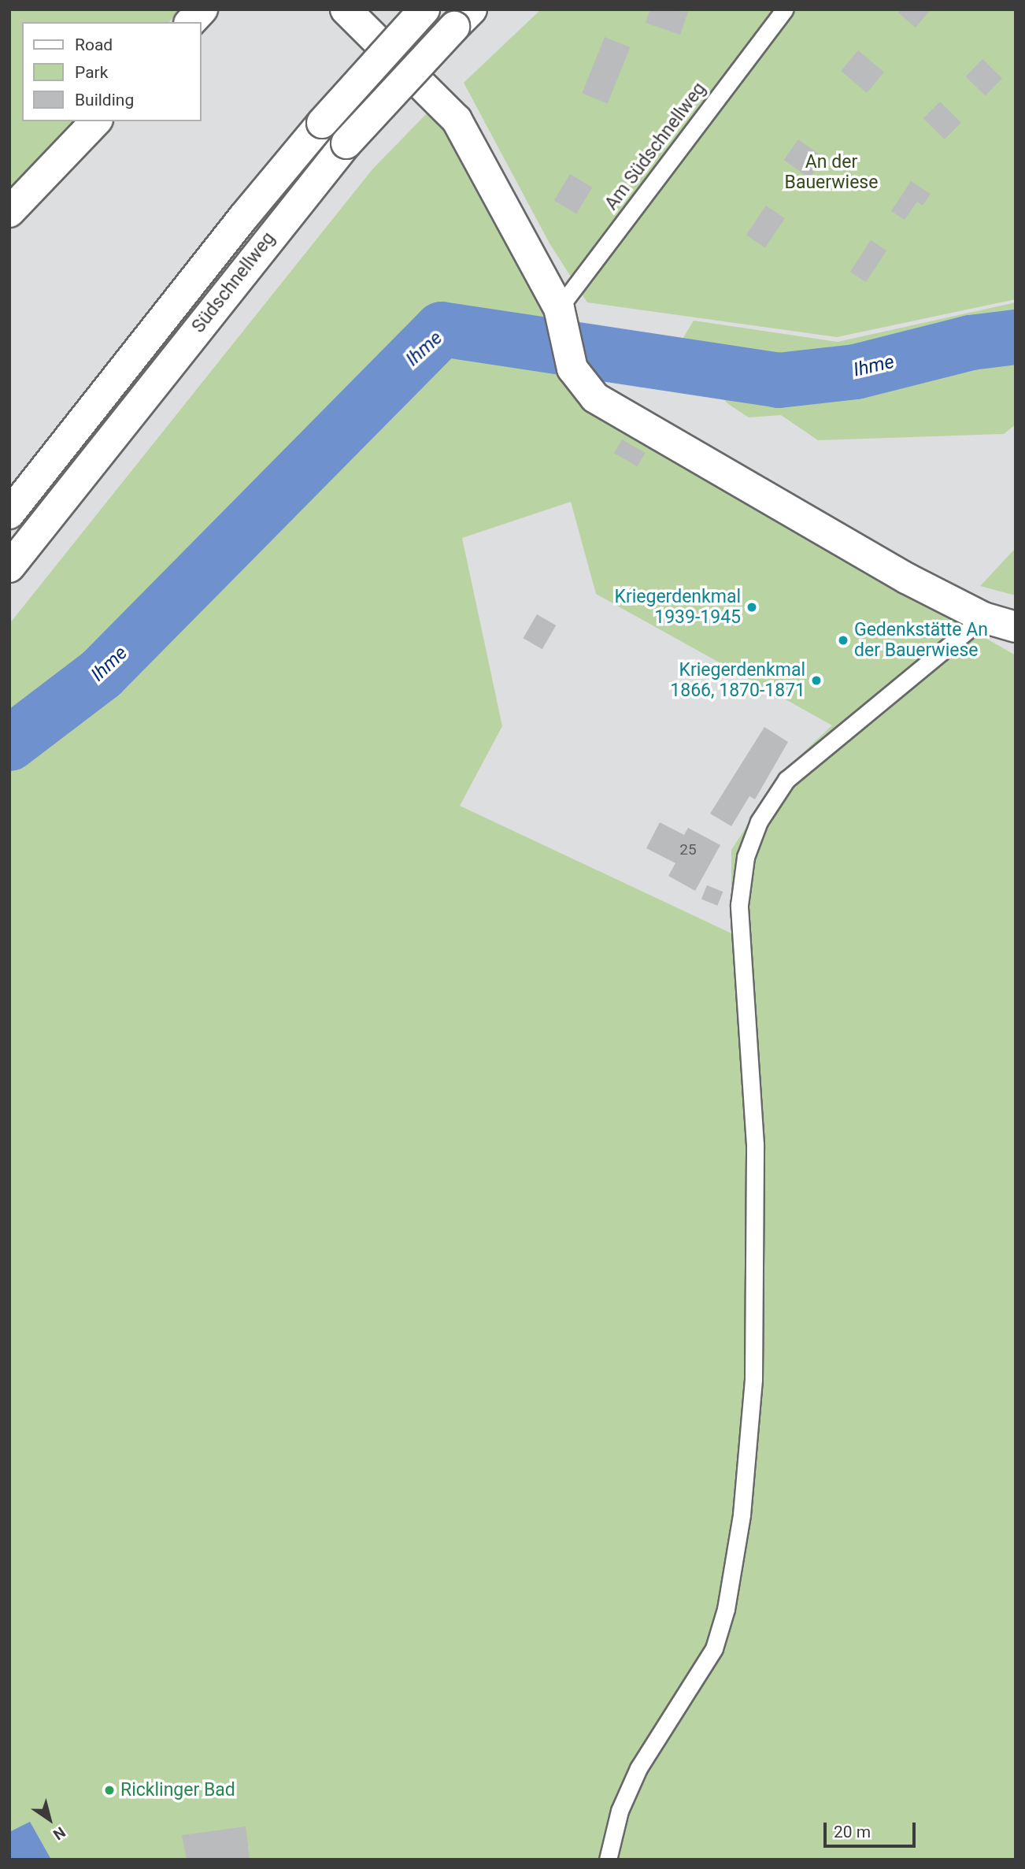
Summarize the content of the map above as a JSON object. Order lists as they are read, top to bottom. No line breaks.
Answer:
{"streets":{"main road":["Südschnellweg"],"lane":["Am Südschnellweg"]},"water":["Ihme"],"parks":["An der Bauerwiese"],"places":["Kriegerdenkmal 1939-1945","Gedenkstätte An der Bauerwiese","Kriegerdenkmal 1866, 1870-1871","Ricklinger Bad"],"house_numbers":["25"],"legend":["Road","Park","Building"],"scale_bar":"20 m","north":"bottom right"}
